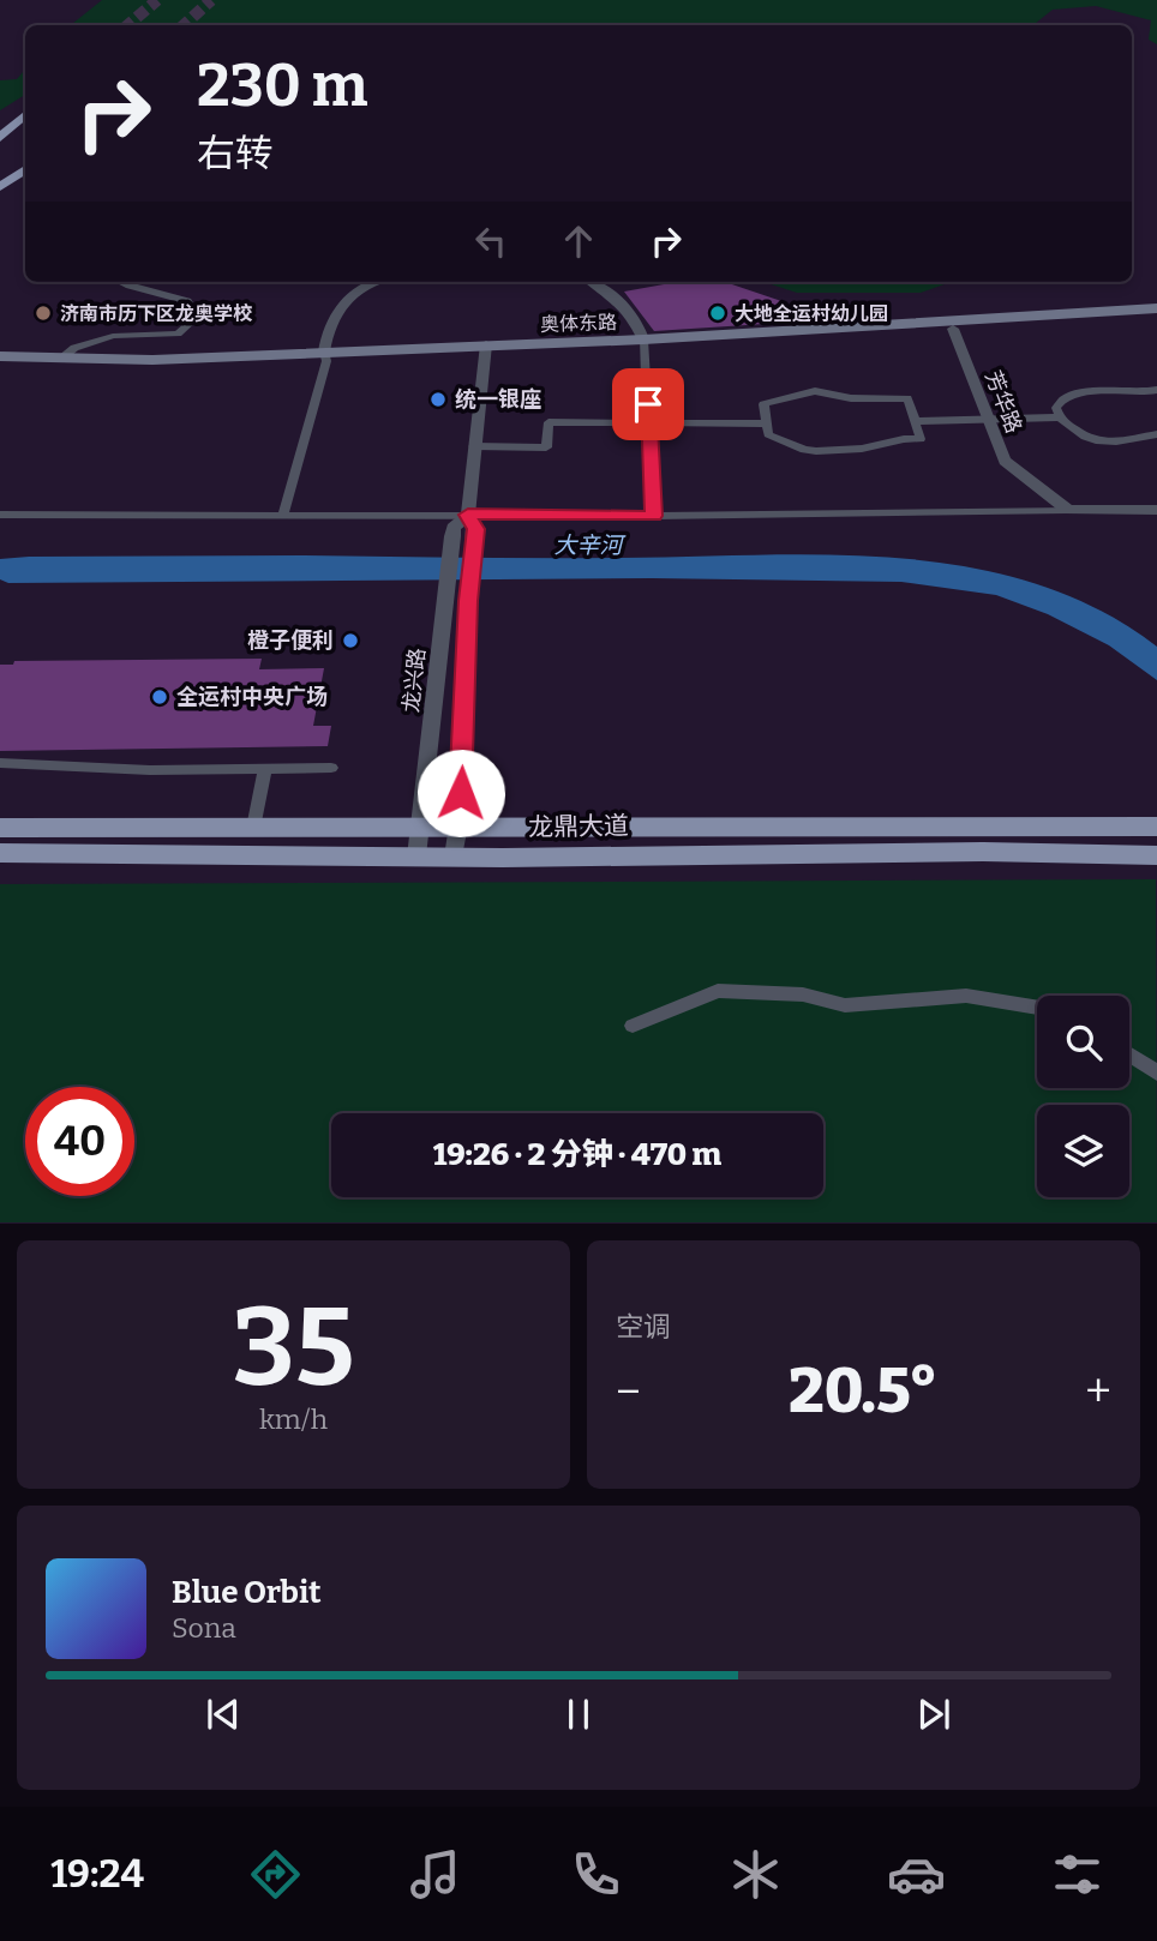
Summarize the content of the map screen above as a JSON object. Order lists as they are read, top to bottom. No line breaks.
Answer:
{"streets":{"main road":["奥体东路","龙鼎大道"],"street":["芳华路","龙兴路"]},"crossings":[["龙兴路","龙鼎大道"]],"water":["大辛河"],"places":["济南市历下区龙奥学校","大地全运村幼儿园","统一银座","橙子便利","全运村中央广场"],"page":{"turn":["230 m","右转"],"limit":"40","trip":"19:26 · 2 分钟 · 470 m","tile":[["35","km/h"],"空调"],"heat":["−","20.5°","+"],"song":["Blue Orbit","Sona"],"tabs":"19:24"}}
